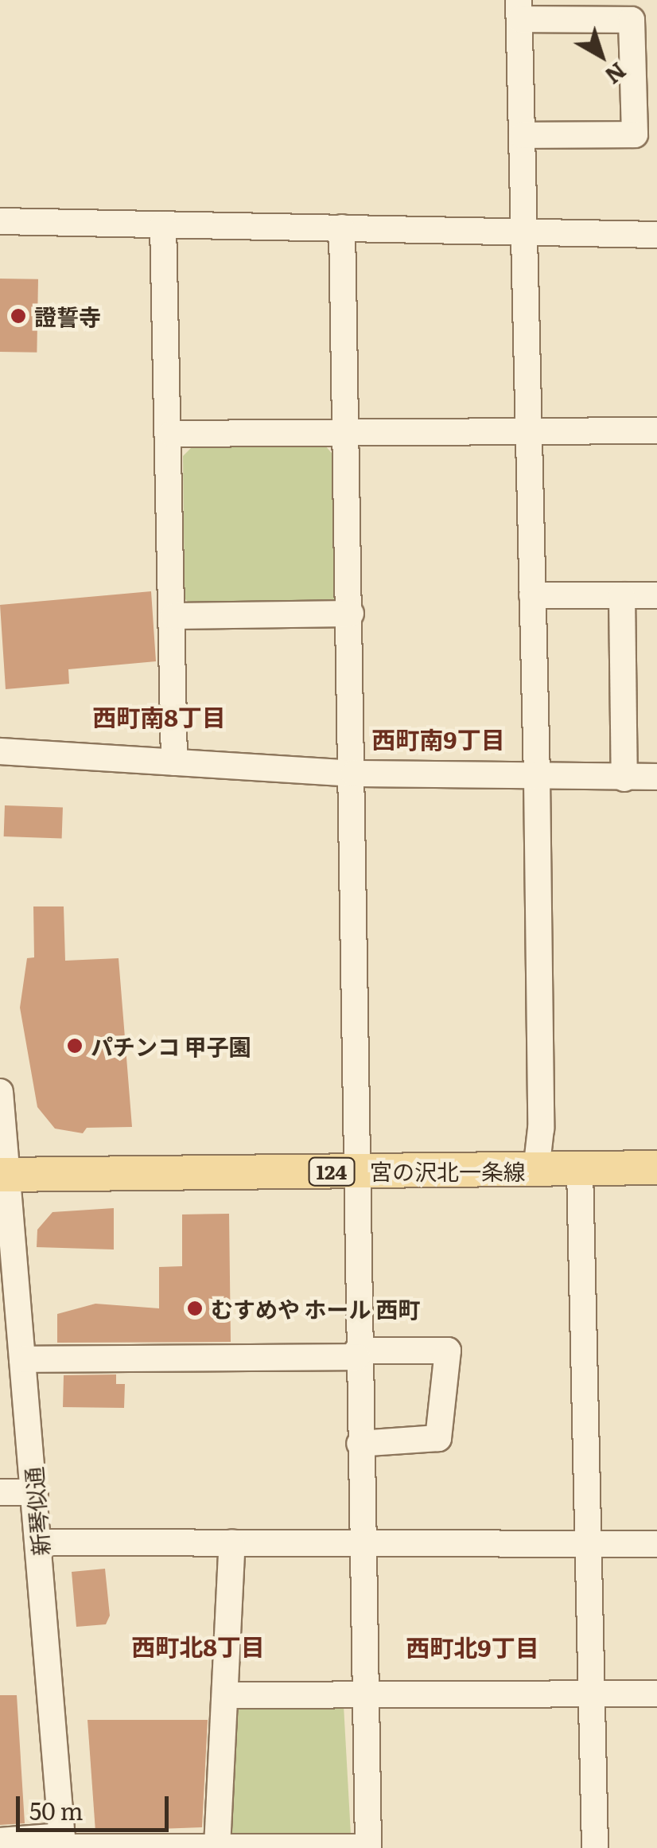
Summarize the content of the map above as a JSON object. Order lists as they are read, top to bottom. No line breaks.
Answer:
{"streets":{"main road":["宮の沢北一条線","124"],"street":["新琴似通"]},"crossings":[["宮の沢北一条線","新琴似通"]],"districts":["西町南8丁目","西町南9丁目","西町北8丁目","西町北9丁目"],"places":["證誓寺","パチンコ 甲子園","むすめや ホール 西町"],"scale_bar":"50 m","north":"bottom right"}
